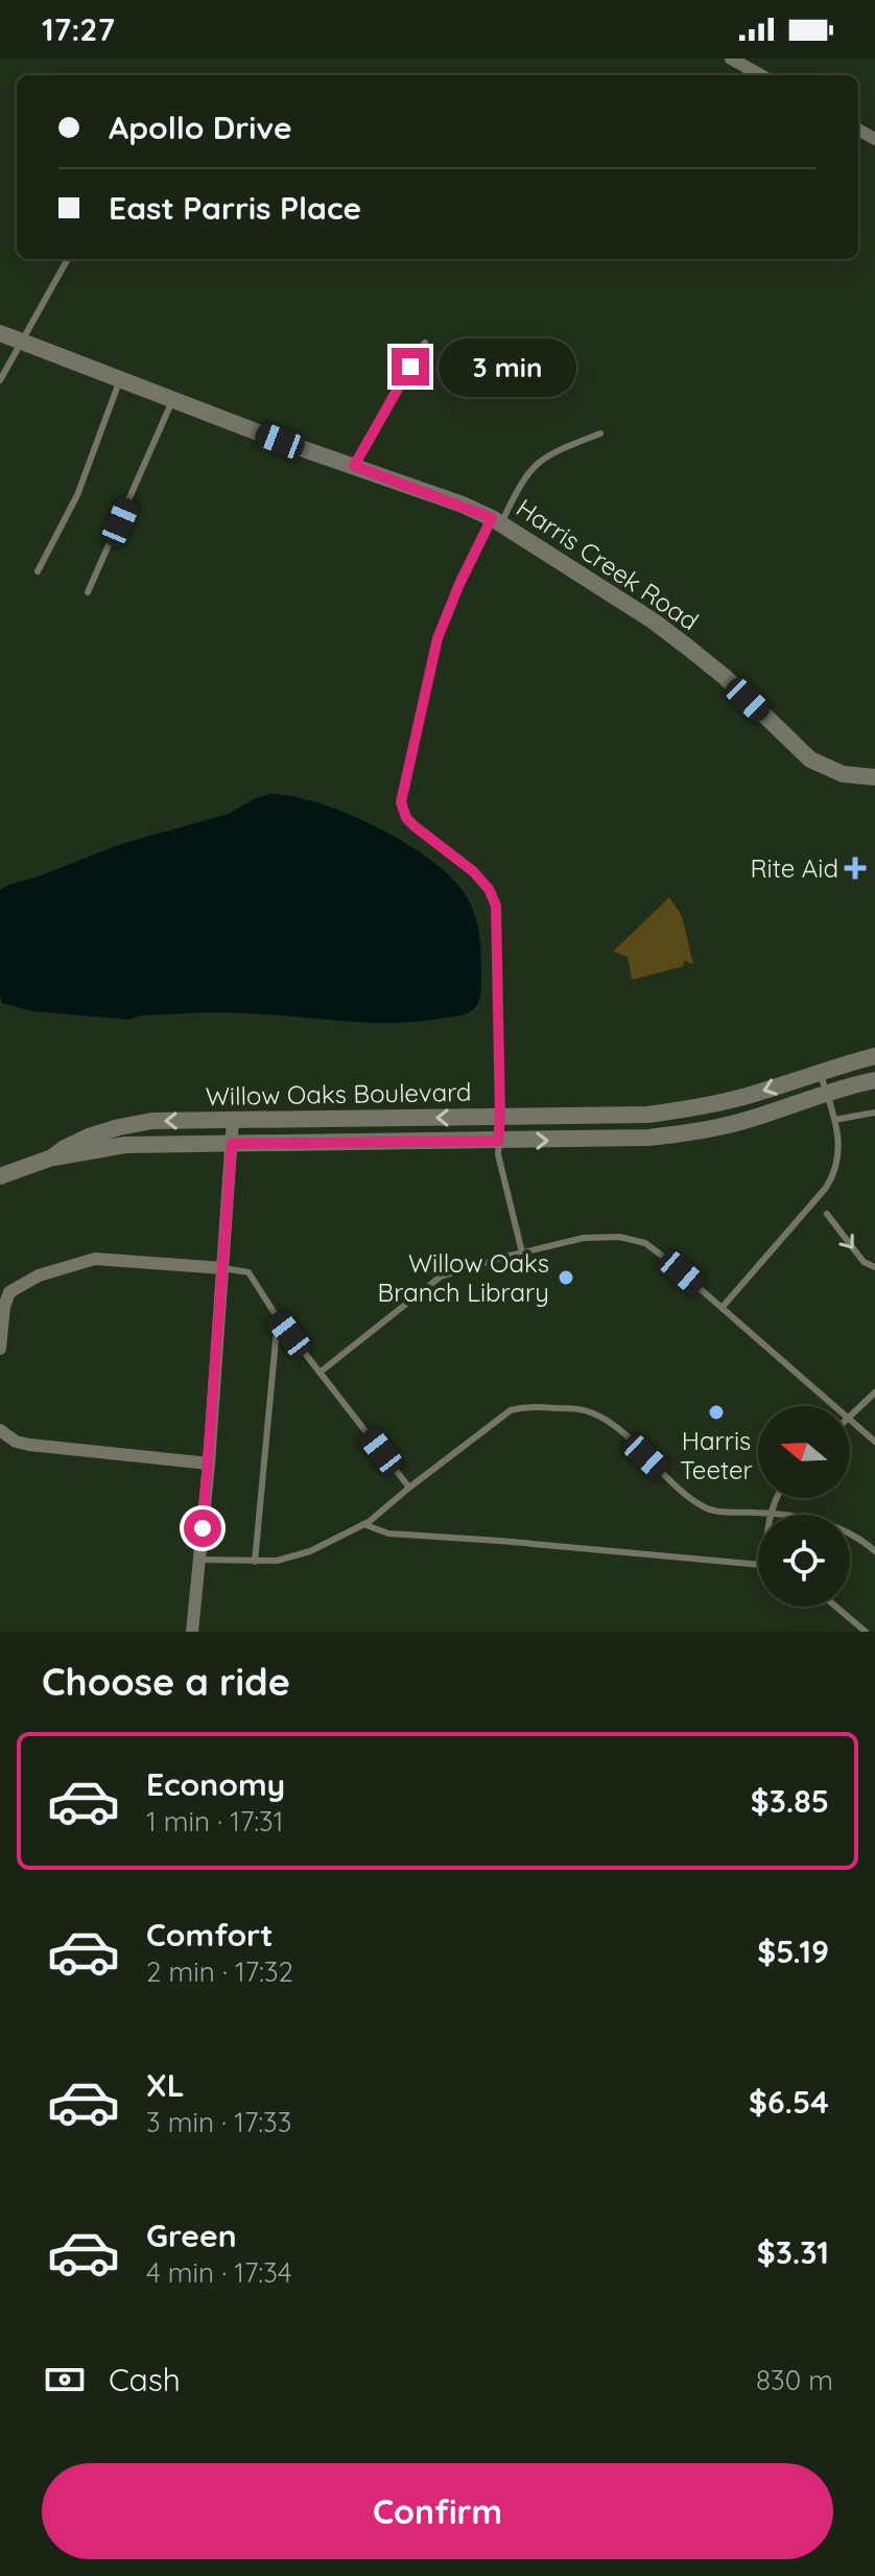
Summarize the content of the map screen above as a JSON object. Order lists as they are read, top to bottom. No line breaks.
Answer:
{"streets":{"street":["Harris Creek Road","Willow Oaks Boulevard"]},"places":{"health":["Rite Aid"],"other":["Willow Oaks Branch Library","Harris Teeter"]},"north":"left","page":{"status":"17:27","banner":["Apollo Drive","East Parris Place"],"bubble":"3 min","heading":"Choose a ride","list":[{"name":"Economy","note":"1 min · 17:31","value":"$3.85"},{"name":"Comfort","note":"2 min · 17:32","value":"$5.19"},{"name":"XL","note":"3 min · 17:33","value":"$6.54"},{"name":"Green","note":"4 min · 17:34","value":"$3.31"}],"pay":["Cash","830 m"],"buttons":"Confirm"}}
